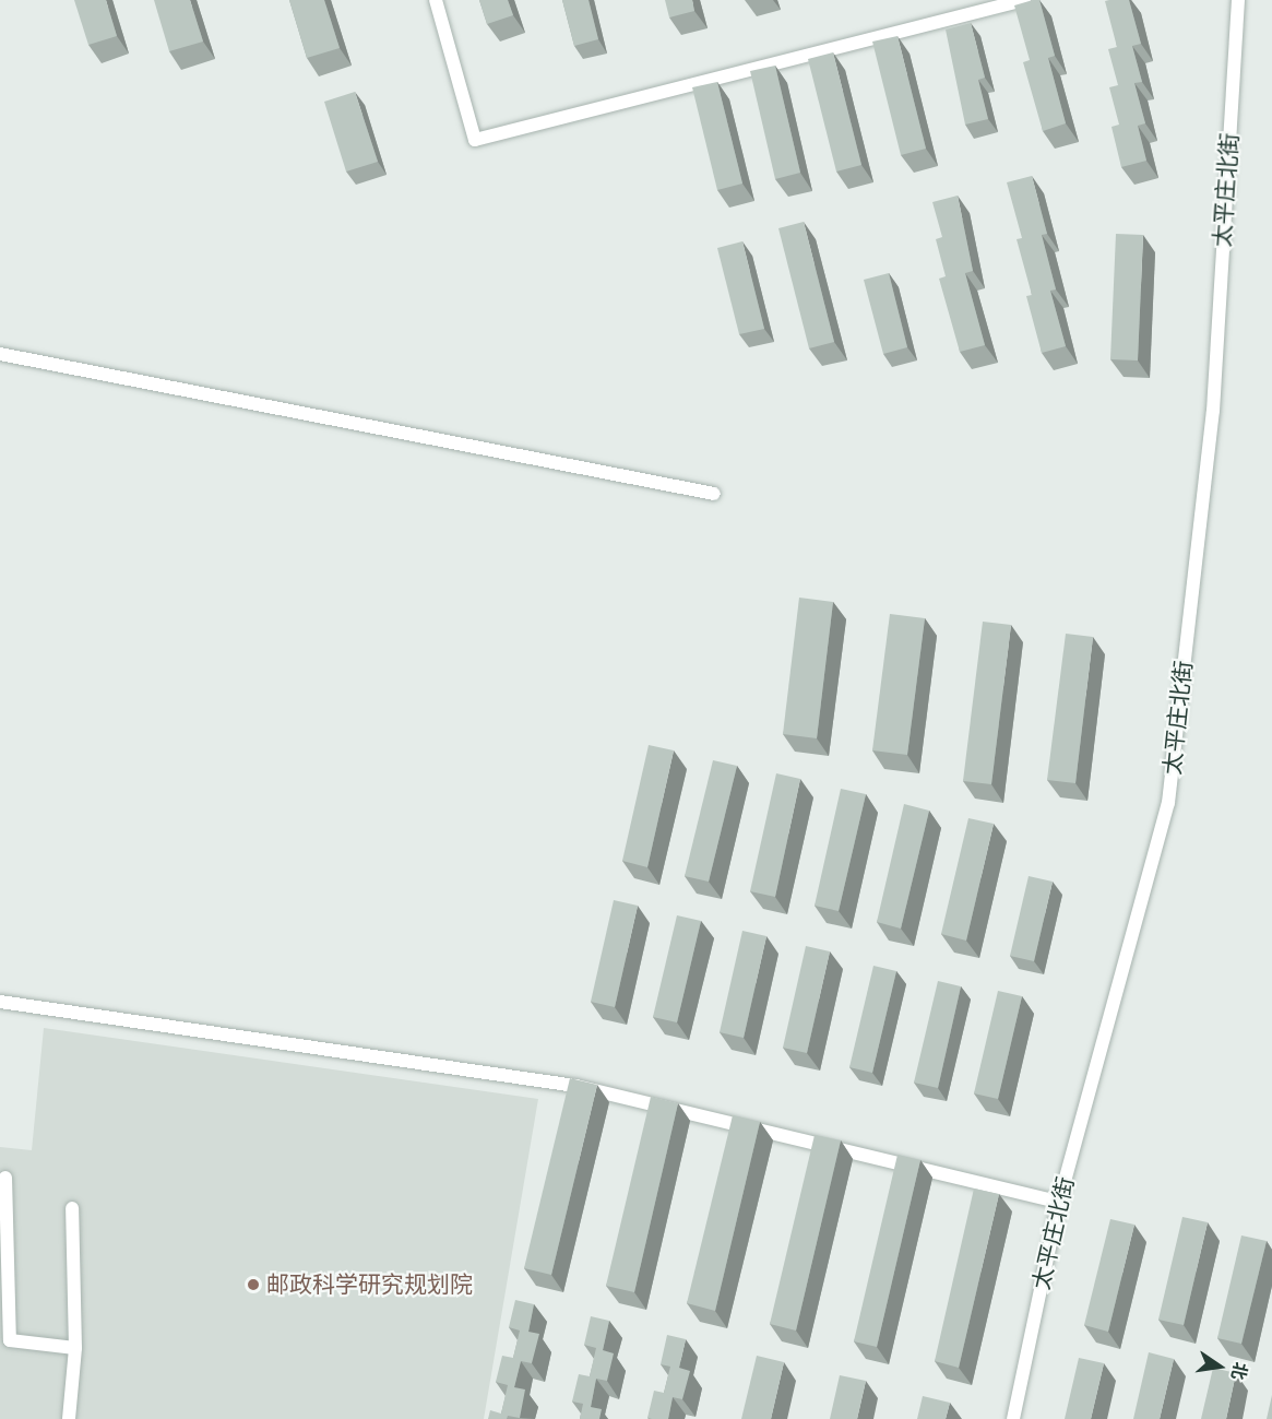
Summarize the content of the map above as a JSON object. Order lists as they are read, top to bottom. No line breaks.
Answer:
{"streets":{"street":["太平庄北街"]},"places":["邮政科学研究规划院"],"north":"right"}
